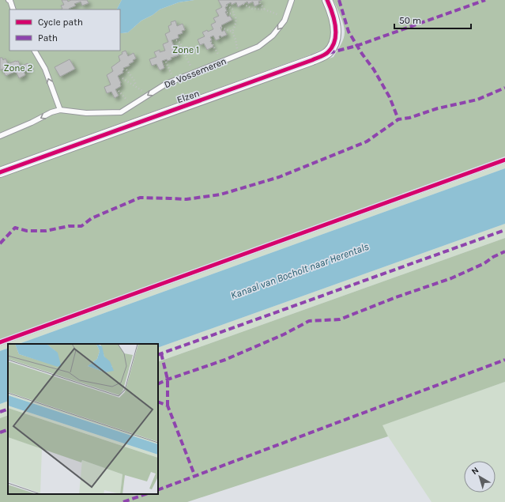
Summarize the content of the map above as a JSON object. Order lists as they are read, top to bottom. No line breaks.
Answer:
{"streets":{"street":["Elzen"],"lane":["De Vossemeren"]},"one_way":["De Vossemeren"],"water":["Kanaal van Bocholt naar Herentals"],"parks":["Zone 1","Zone 2"],"legend":["Cycle path","Path"],"scale_bar":"50 m","north":"top left"}
